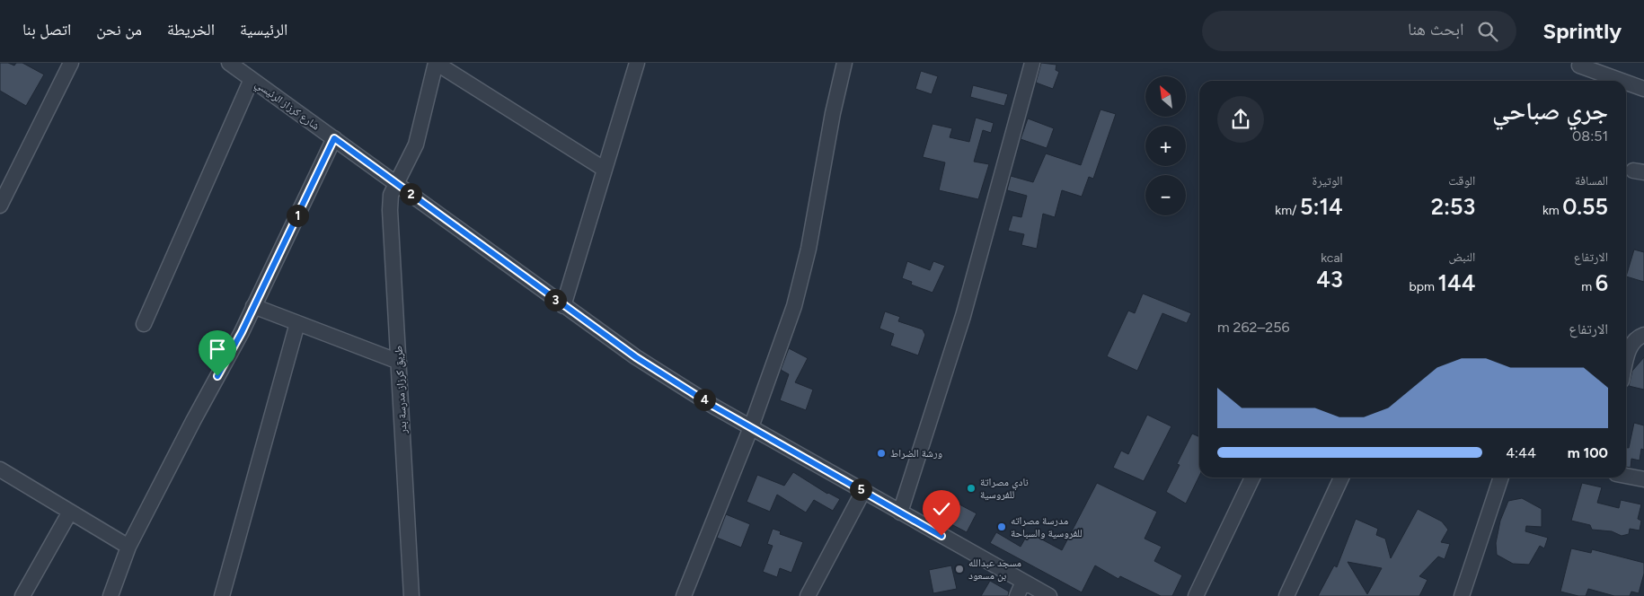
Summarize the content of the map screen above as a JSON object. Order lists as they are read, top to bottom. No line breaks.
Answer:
{"streets":{"street":["شارع كرزاز الرئيسي","طريق كرزاز مدرسة بدر"]},"crossings":[["شارع كرزاز الرئيسي","طريق كرزاز مدرسة بدر"]],"places":["ورشة الضراط","نادي مصراتة للفروسية","مدرسة مصراته للفروسية والسباحة","مسجد عبدالله بن مسعود"],"north":"top left","page":{"header":"Sprintly","search":"ابحث هنا","nav":["الرئيسية","الخريطة","من نحن","اتصل بنا"],"map_buttons":["+","−"],"heading":["جري صباحي","08:51"],"stats":[["المسافة","0.55 km"],["الوقت","2:53"],["الوتيرة","5:14 /km"],["الارتفاع","6 m"],["النبض","144 bpm"],["kcal","43"]],"pins":["2","1","3","4","5"],"chart":["الارتفاع","256–262 m"],"list":[{"name":"100 m","note":"4:44"}]}}
